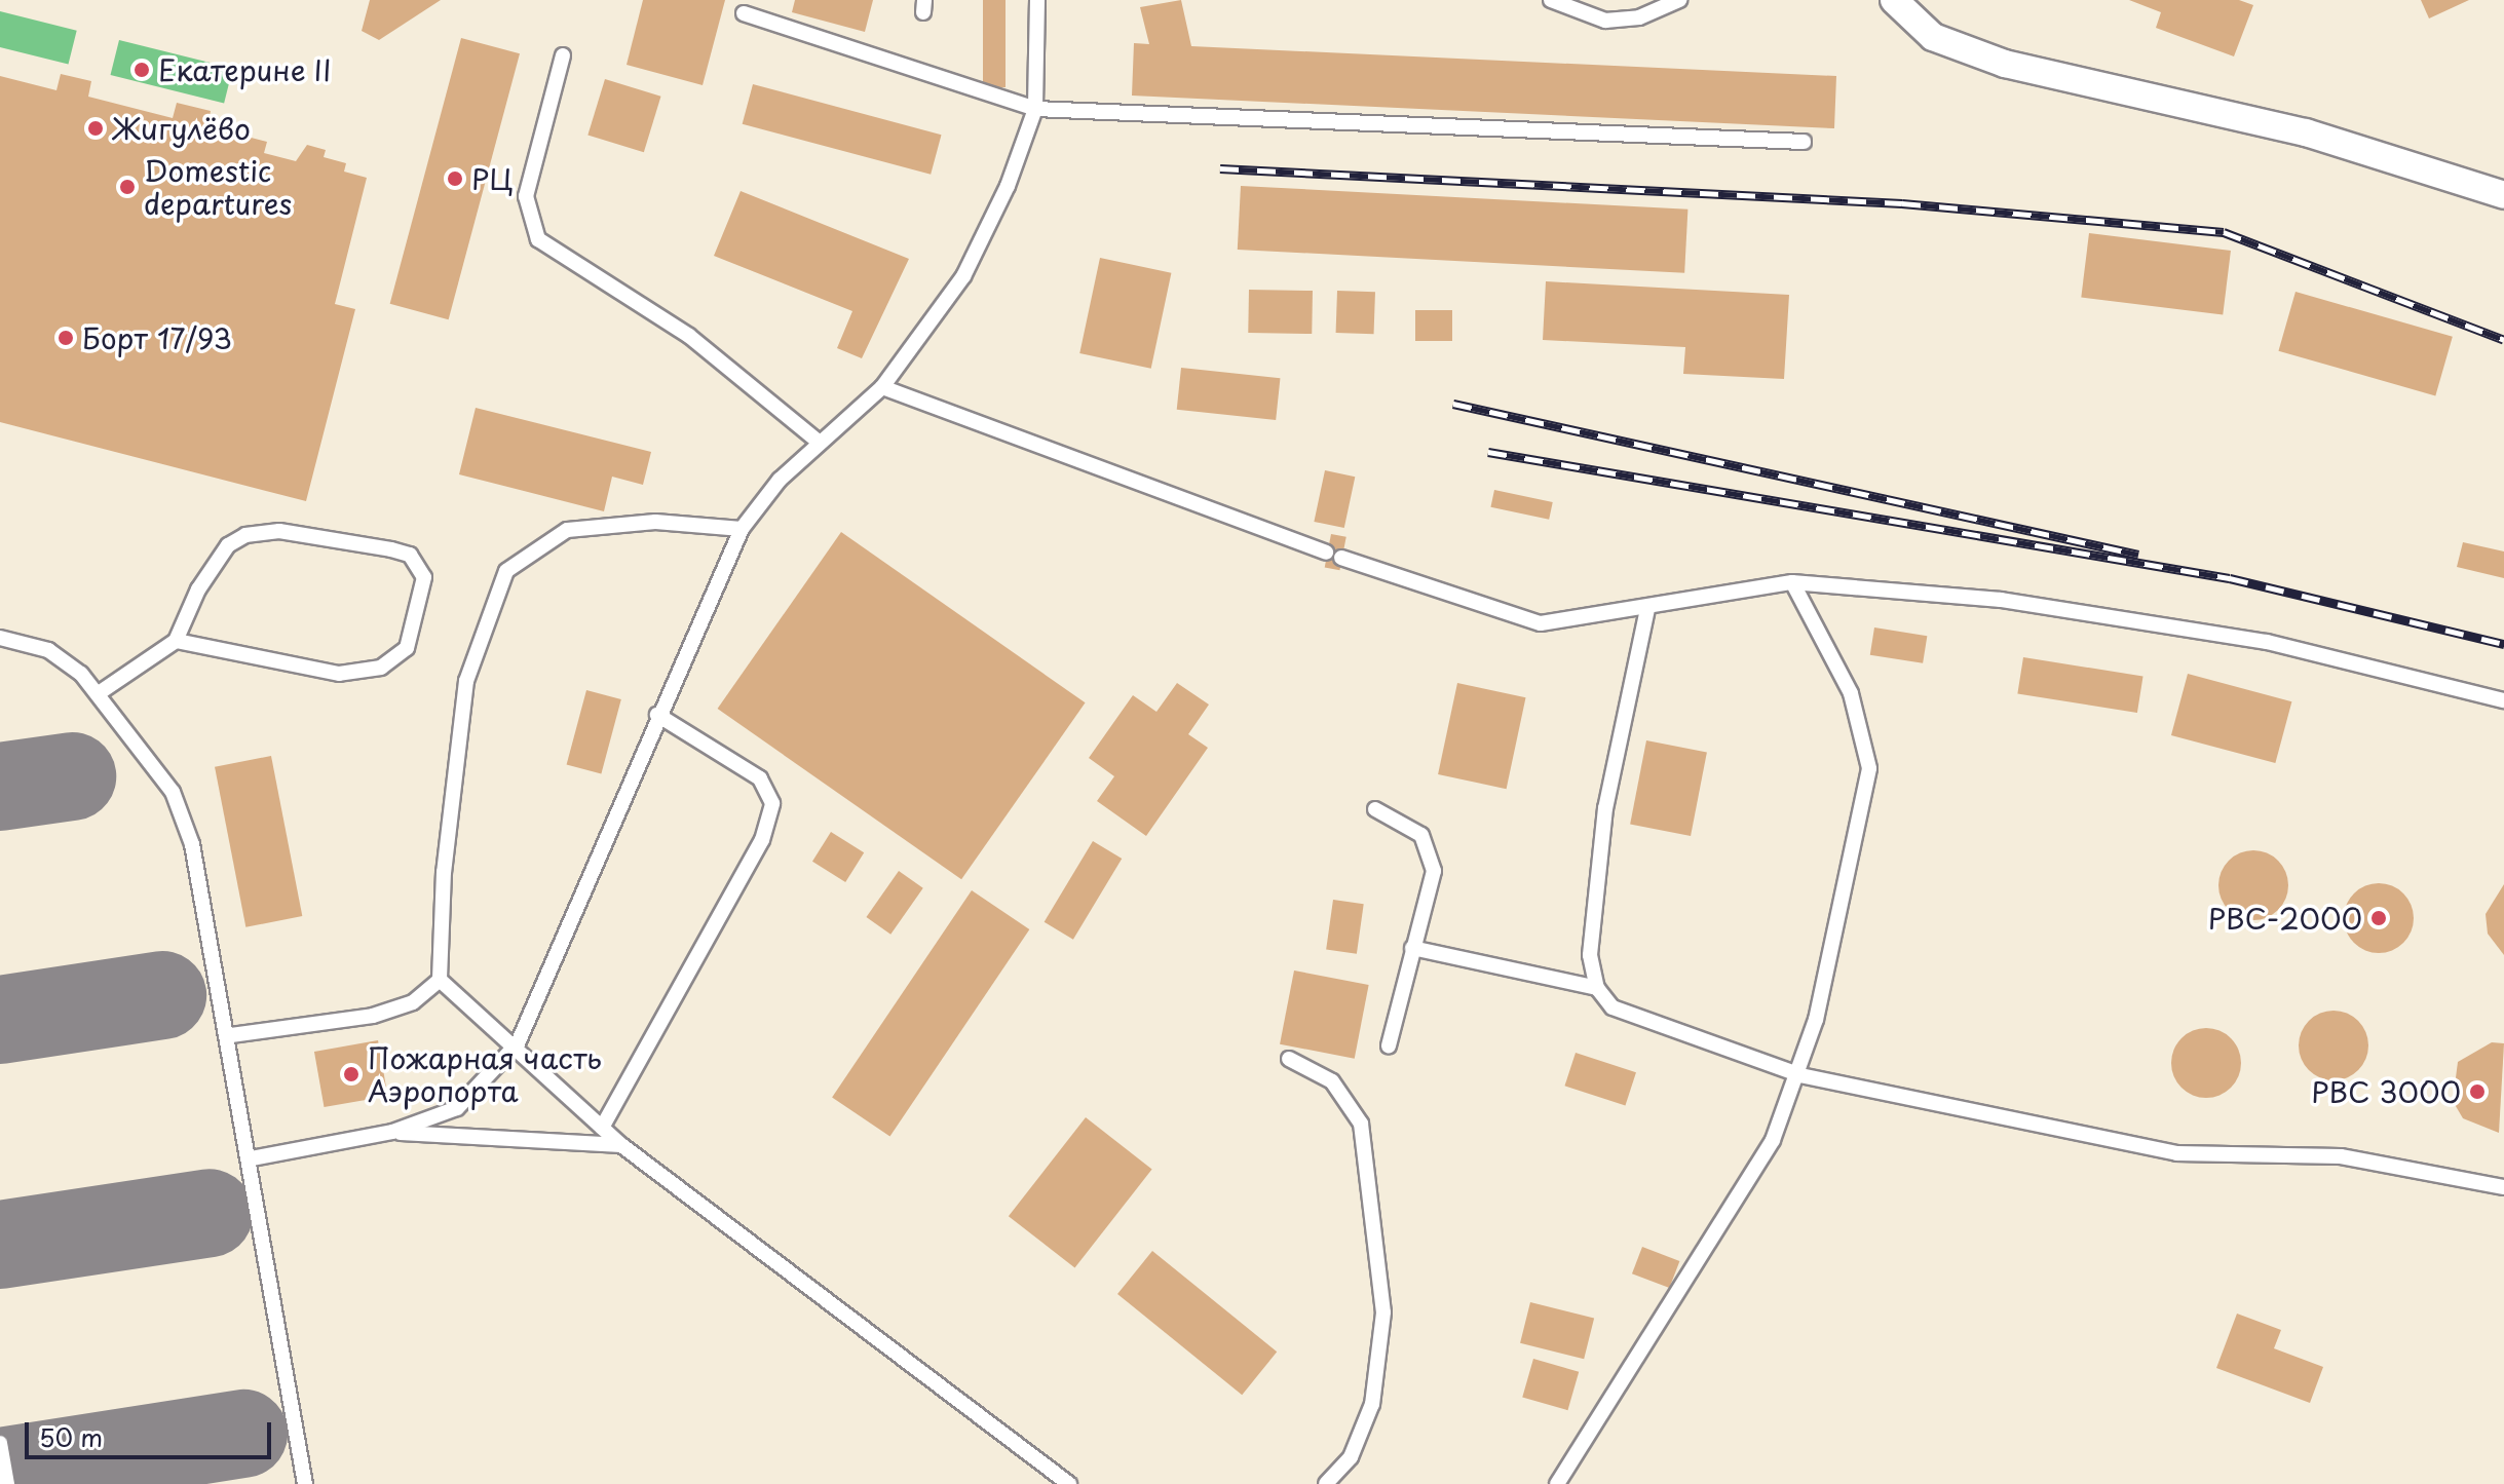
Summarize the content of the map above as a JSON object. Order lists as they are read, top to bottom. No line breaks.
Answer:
{"places":["Екатерине II","Жигулёво","РЦ","Domestic departures","Борт 17/93","РВС-2000","Пожарная часть Аэропорта","РВС 3000"],"scale_bar":"50 m"}
